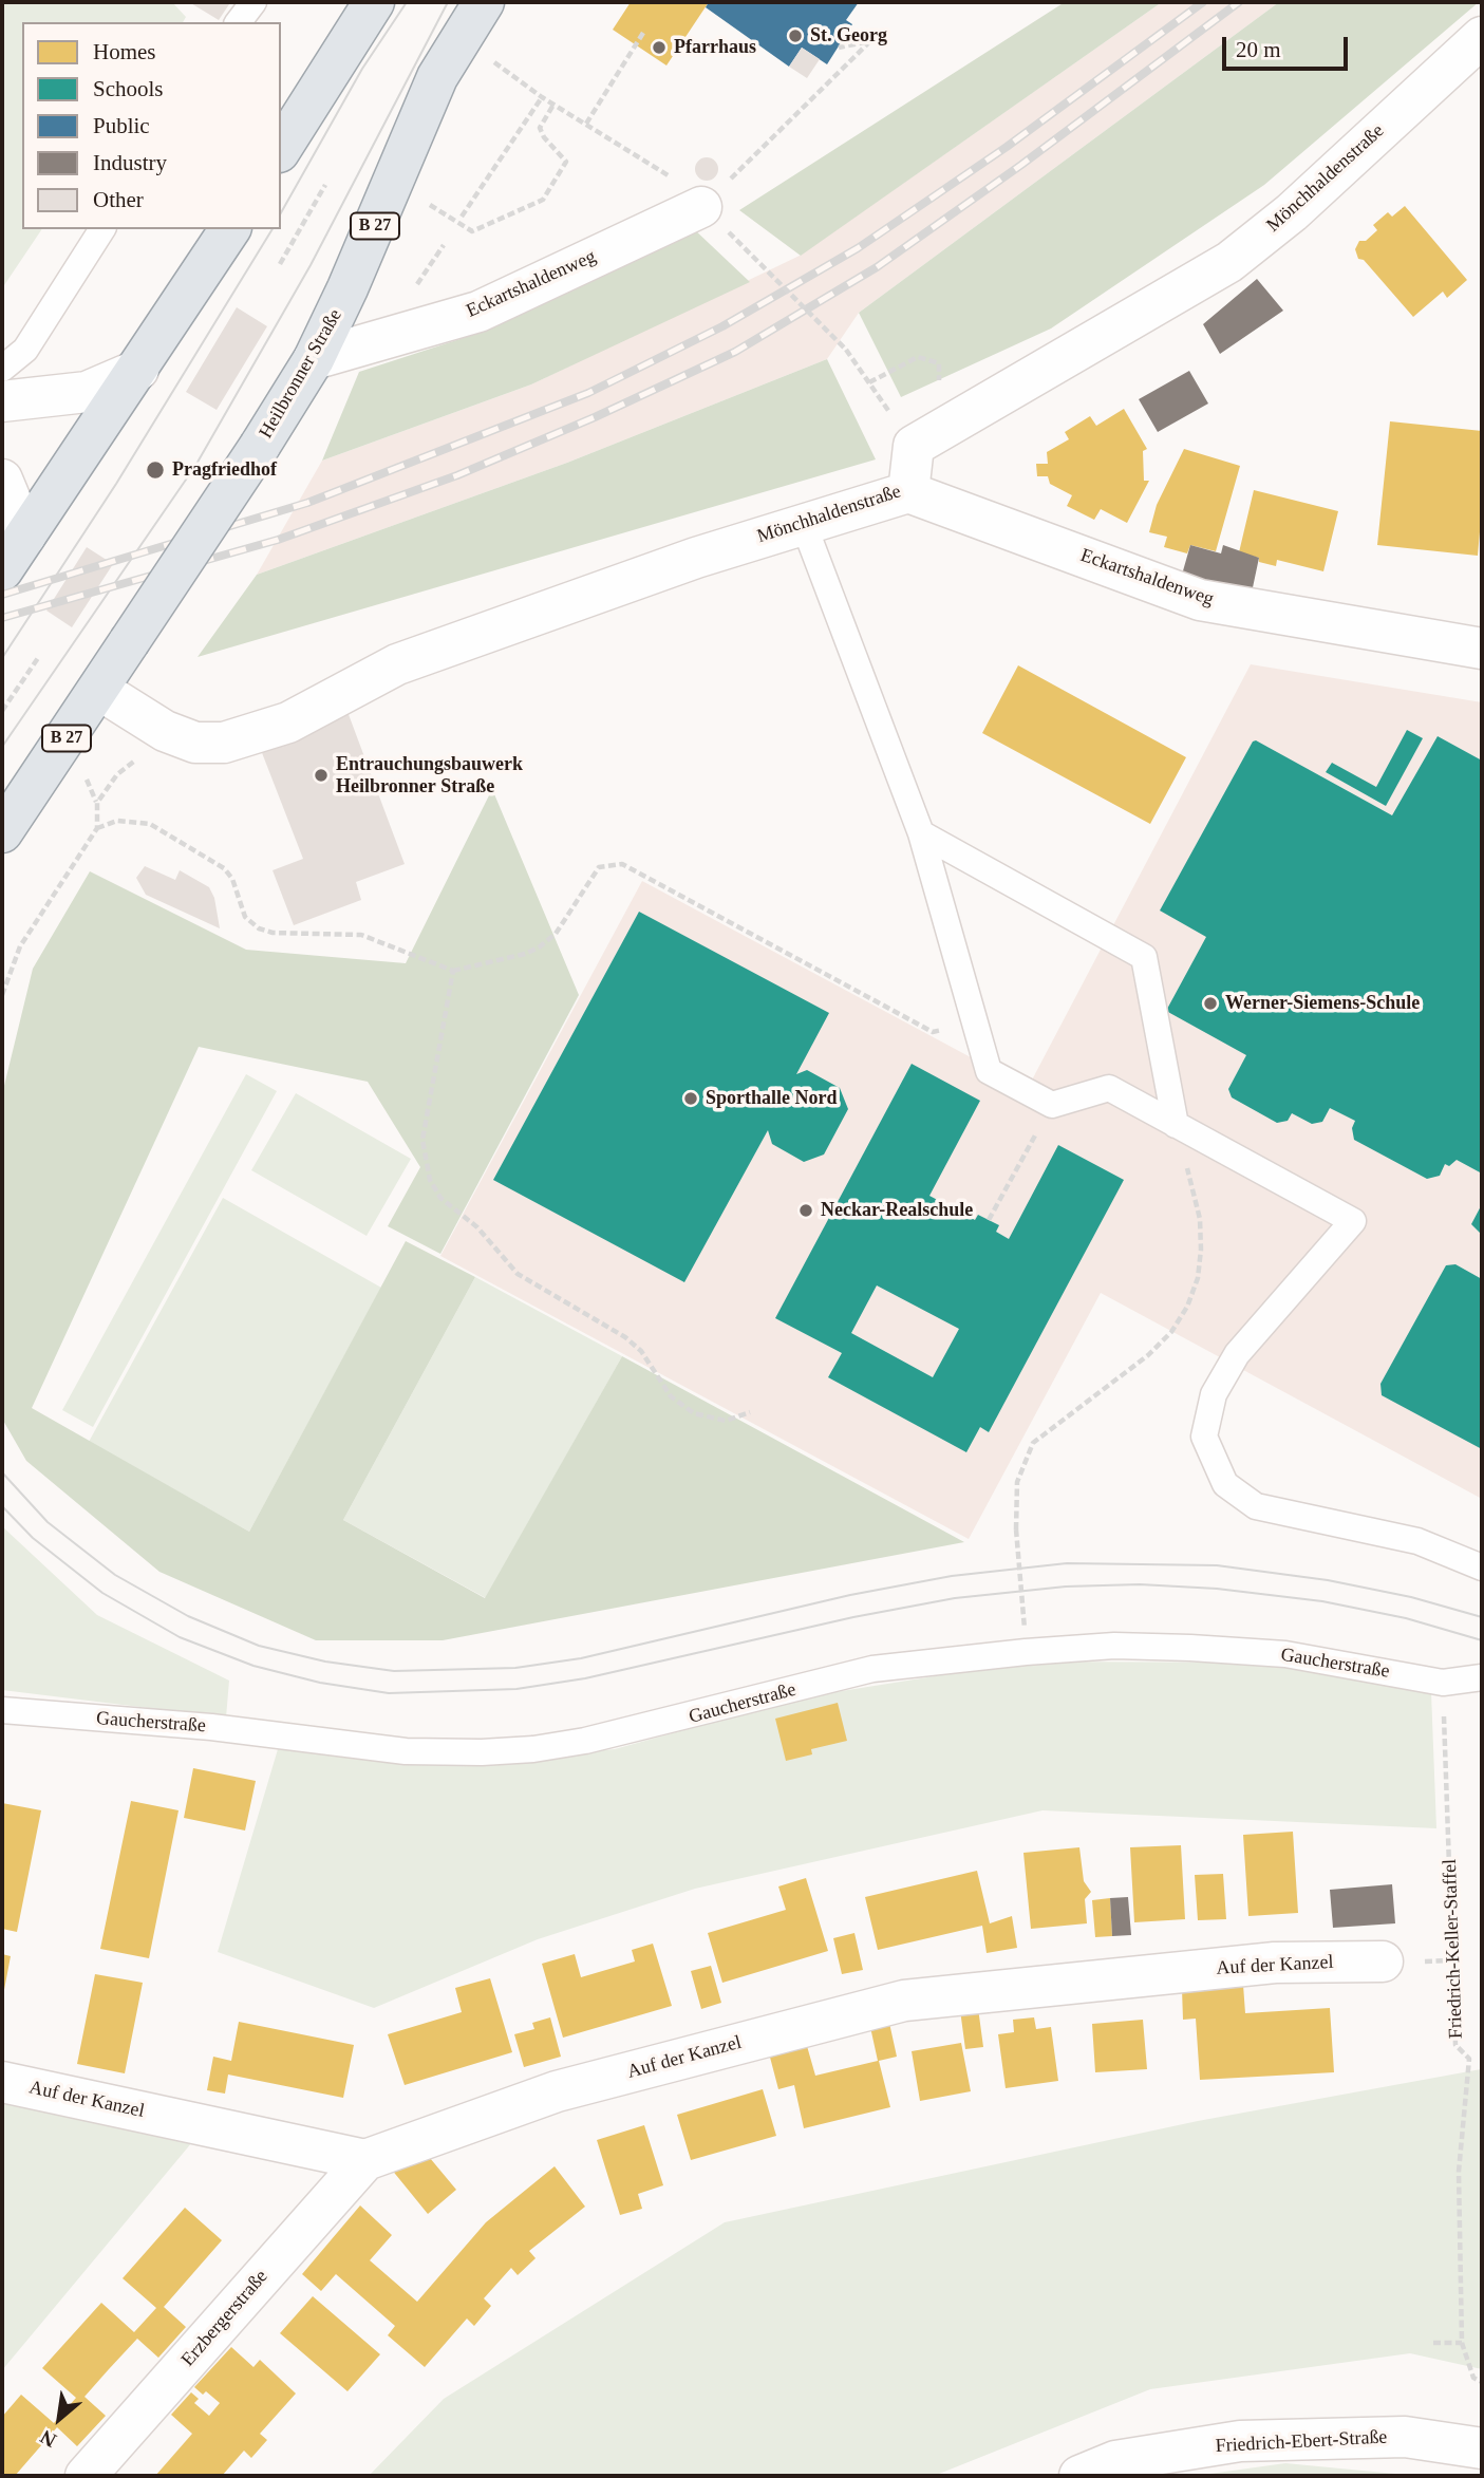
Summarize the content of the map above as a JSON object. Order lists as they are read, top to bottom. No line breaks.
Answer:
{"streets":{"main road":["B 27","Heilbronner Straße"],"street":["Mönchhaldenstraße","Eckartshaldenweg","Auf der Kanzel","Erzbergerstraße","Friedrich-Ebert-Straße"],"lane":["Gaucherstraße"],"path":["Friedrich-Keller-Staffel"]},"crossings":[["Mönchhaldenstraße","Eckartshaldenweg"],["Mönchhaldenstraße","Heilbronner Straße"],["Eckartshaldenweg","Heilbronner Straße"],["Gaucherstraße","Friedrich-Keller-Staffel"],["Auf der Kanzel","Erzbergerstraße"]],"places":["St. Georg","Pfarrhaus","Pragfriedhof","Entrauchungsbauwerk Heilbronner Straße","Werner-Siemens-Schule","Sporthalle Nord","Neckar-Realschule"],"legend":["Homes","Schools","Public","Industry","Other"],"scale_bar":"20 m","north":"bottom left"}
